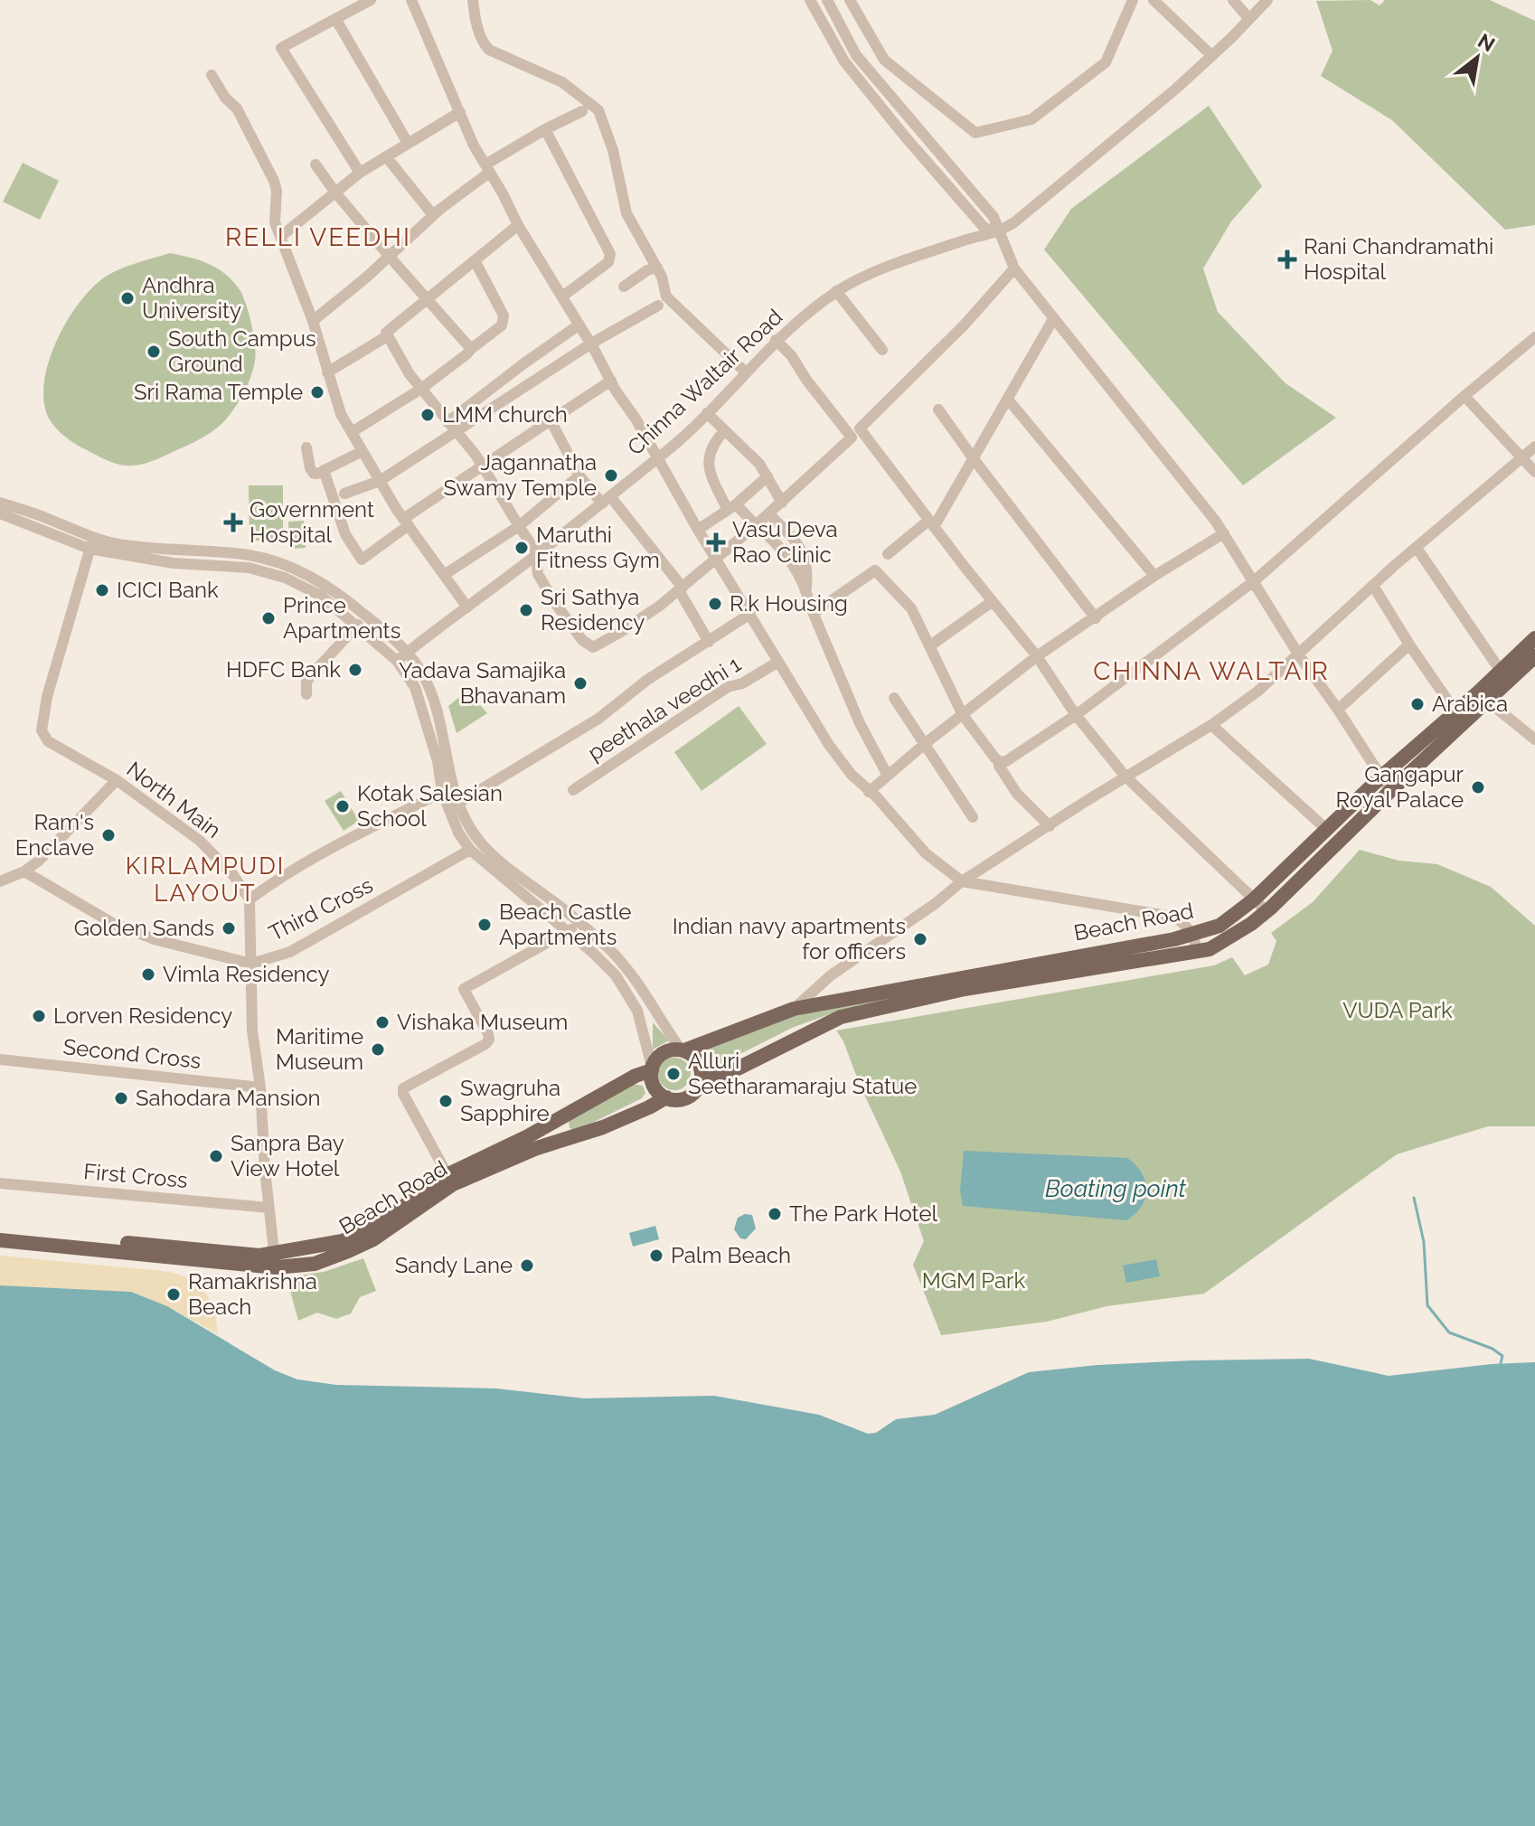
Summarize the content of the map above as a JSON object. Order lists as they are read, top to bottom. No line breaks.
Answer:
{"streets":{"main road":["Beach Road"],"street":["Chinna Waltair Road","peethala veedhi 1","North Main","Third Cross","Second Cross","First Cross"]},"districts":["RELLI VEEDHI","CHINNA WALTAIR","KIRLAMPUDI LAYOUT"],"water":["Boating point"],"parks":["VUDA Park","MGM Park"],"places":{"health":["Rani Chandramathi Hospital","Government Hospital","Vasu Deva Rao Clinic"],"other":["Andhra University","South Campus Ground","Sri Rama Temple","LMM church","Jagannatha Swamy Temple","Maruthi Fitness Gym","ICICI Bank","R.k Housing","Sri Sathya Residency","Prince Apartments","HDFC Bank","Yadava Samajika Bhavanam","Arabica","Gangapur Royal Palace","Kotak Salesian School","Ram's Enclave","Beach Castle Apartments","Golden Sands","Indian navy apartments for officers","Vimla Residency","Lorven Residency","Vishaka Museum","Maritime Museum","Alluri Seetharamaraju Statue","Sahodara Mansion","Swagruha Sapphire","Sanpra Bay View Hotel","The Park Hotel","Palm Beach","Sandy Lane","Ramakrishna Beach"]},"north":"top right"}
